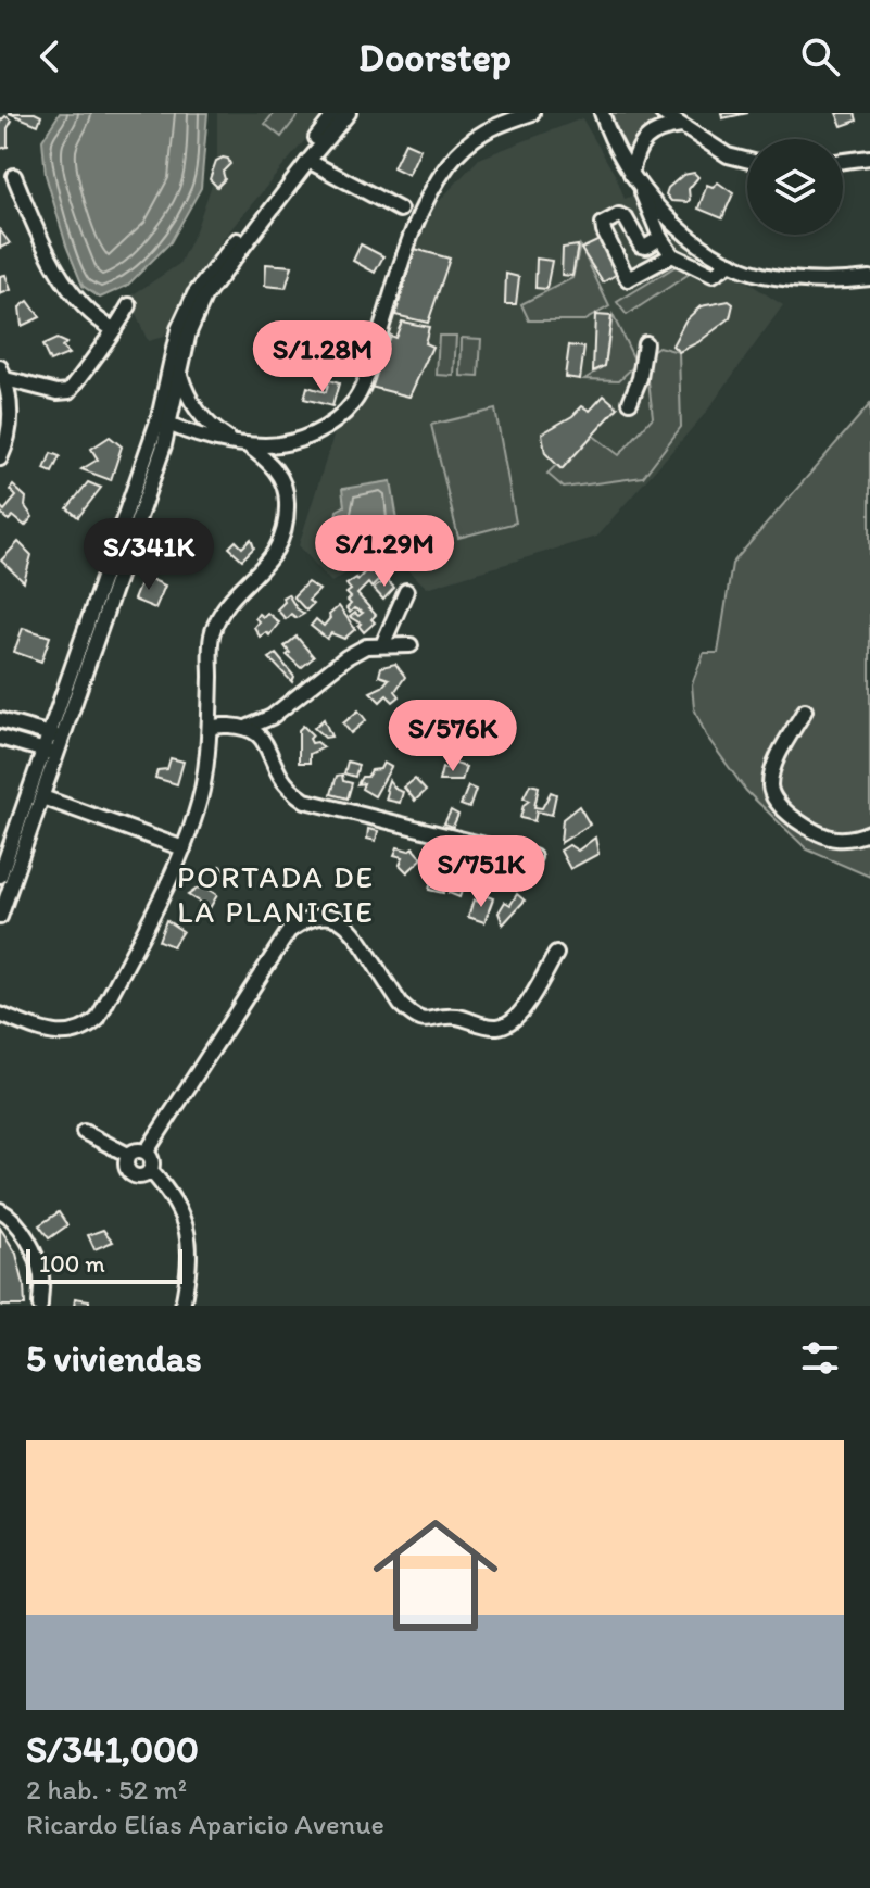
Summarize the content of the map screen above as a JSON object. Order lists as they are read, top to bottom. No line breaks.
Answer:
{"districts":["PORTADA DE LA PLANICIE"],"scale_bar":"100 m","page":{"header":"Doorstep","price":["S/1.28M","S/1.29M","S/341K","S/576K","S/751K"],"scale":"100 m","heading":"5 viviendas","list":[{"name":"S/341,000","note":"2 hab. · 52 m² · Ricardo Elías Aparicio Avenue"}]}}
